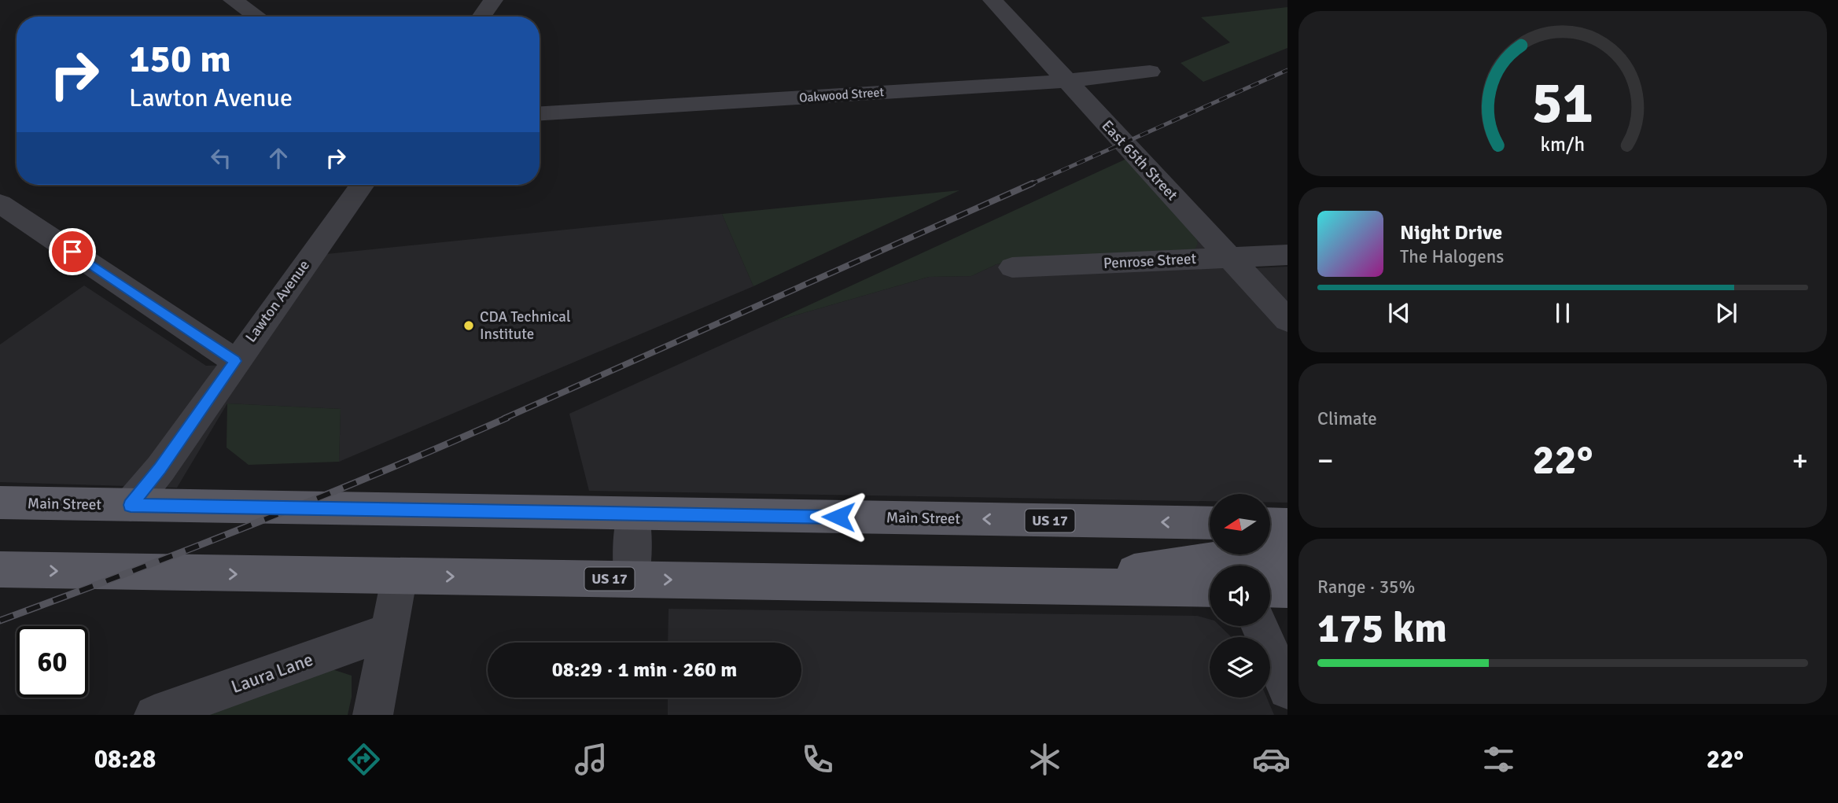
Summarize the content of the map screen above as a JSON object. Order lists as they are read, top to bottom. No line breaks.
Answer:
{"streets":{"main road":["Main Street","US 17"],"street":["Oakwood Street","East 65th Street","Penrose Street","Lawton Avenue","Laura Lane"]},"crossings":[["Oakwood Street","East 65th Street"],["East 65th Street","Penrose Street"],["Lawton Avenue","Main Street"]],"places":["CDA Technical Institute"],"north":"left","page":{"turn":["150 m","Lawton Avenue"],"song":["Night Drive","The Halogens"],"tile":["Climate",["Range · 35%","175 km"]],"heat":["−","22°","+"],"limit":"60","trip":"08:29 · 1 min · 260 m","tabs":["08:28","22°"],"gauge":["51","km/h"]}}
